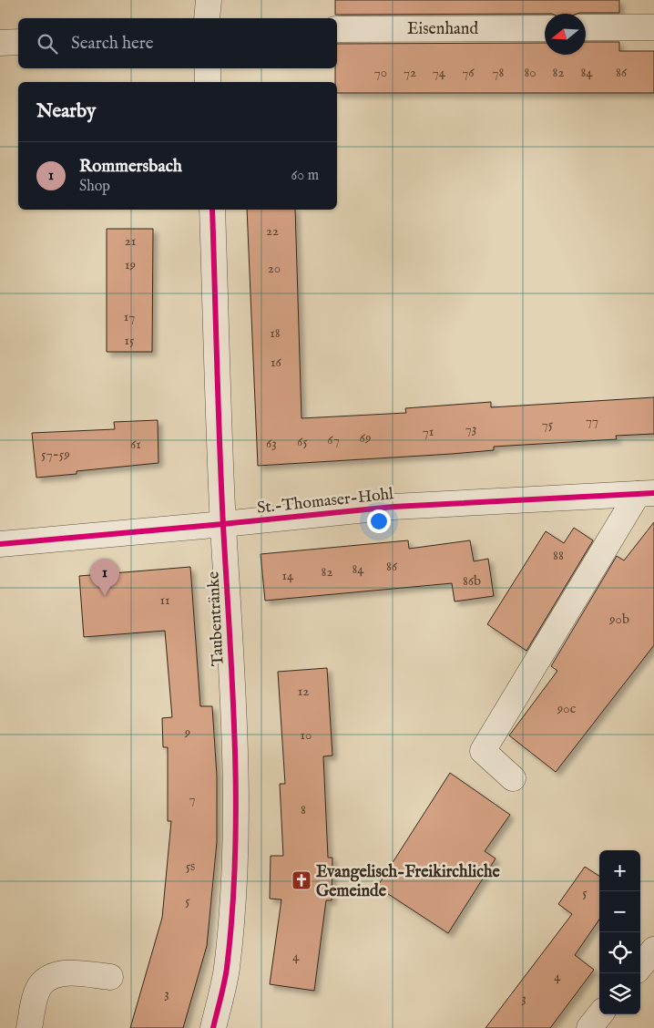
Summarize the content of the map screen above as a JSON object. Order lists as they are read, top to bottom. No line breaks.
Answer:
{"streets":{"street":["Eisenhand","St.-Thomaser-Hohl","Taubentränke"]},"crossings":[["St.-Thomaser-Hohl","Taubentränke"]],"places":{"church":["Evangelisch-Freikirchliche Gemeinde"]},"house_numbers":["70","72","74","76","78","80","82","84","86","22","21","19","20","17","18","15","16","77","75","73","71","69","67","65","63","61","57-59","88","86","84","82","14","86b","11","90b","12","90c","9","10","7","8","5s","5","5","4","4","3","3"],"north":"left","page":{"search":"Search here","heading":"Nearby","list":[{"mark":"1","name":"Rommersbach","note":"Shop","value":"60 m"}],"pins":"1","map_buttons":["+","−"]}}
